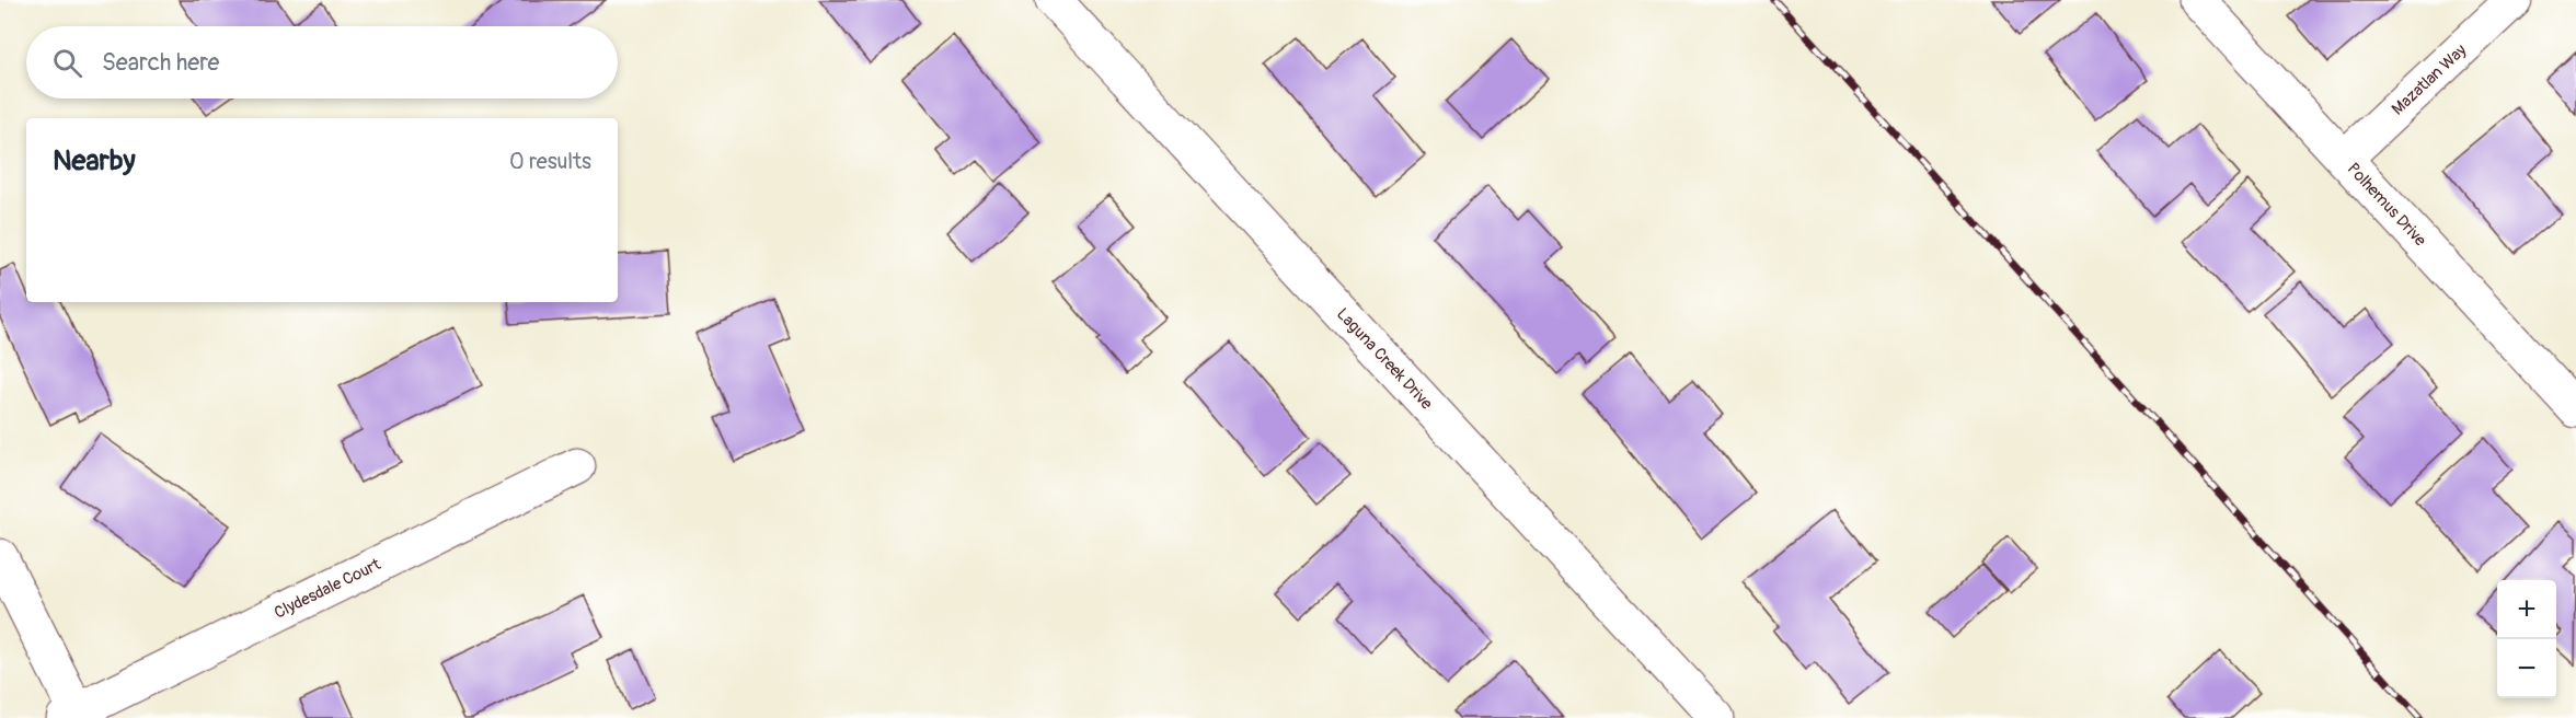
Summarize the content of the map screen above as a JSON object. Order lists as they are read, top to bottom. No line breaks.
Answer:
{"streets":{"street":["Mazatlan Way","Polhemus Drive","Laguna Creek Drive","Clydesdale Court"]},"crossings":[["Mazatlan Way","Polhemus Drive"]],"page":{"search":"Search here","heading":["Nearby","0 results"],"map_buttons":["+","−"]}}
